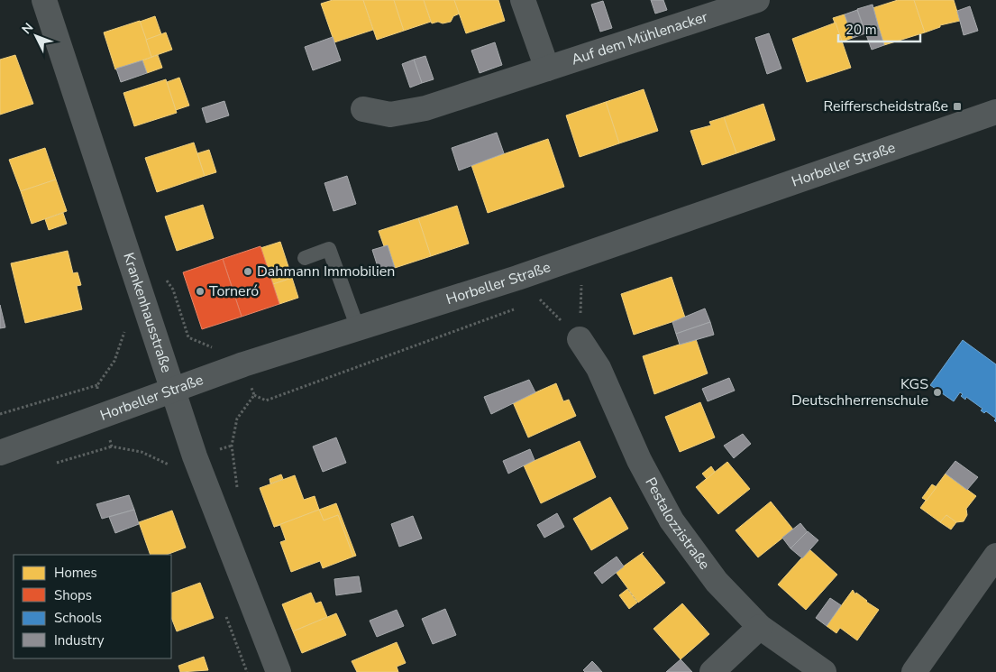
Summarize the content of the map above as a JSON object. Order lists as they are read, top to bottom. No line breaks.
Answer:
{"streets":{"street":["Auf dem Mühlenacker","Horbeller Straße","Krankenhausstraße","Pestalozzistraße"]},"crossings":[["Horbeller Straße","Krankenhausstraße"]],"places":{"transit":["Reifferscheidstraße"],"other":["Dahmann Immobilien","Torneró","KGS Deutschherrenschule"]},"legend":["Homes","Shops","Schools","Industry"],"scale_bar":"20 m","north":"top left"}
